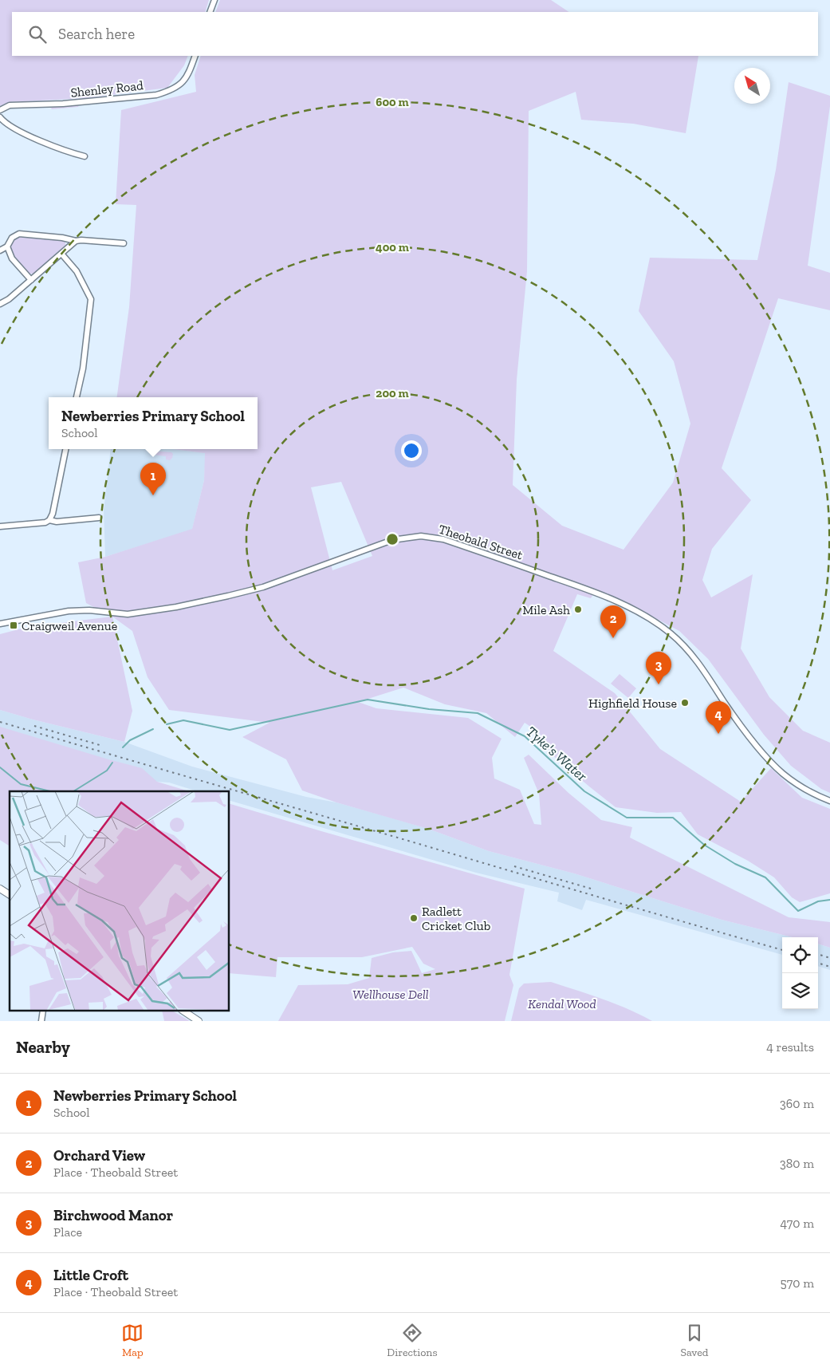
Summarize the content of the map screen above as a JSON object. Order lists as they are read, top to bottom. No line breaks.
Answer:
{"streets":{"street":["Shenley Road","Theobald Street"]},"water":["Tyke's Water"],"parks":["Wellhouse Dell","Kendal Wood"],"places":{"other":["Mile Ash","Highfield House","Radlett Cricket Club"],"transit":["Craigweil Avenue"]},"north":"top left","page":{"search":"Search here","popup":["Newberries Primary School","School"],"pins":["1","2","3","4"],"heading":["Nearby","4 results"],"list":[{"mark":"1","name":"Newberries Primary School","note":"School","value":"360 m"},{"mark":"2","name":"Orchard View","note":"Place · Theobald Street","value":"380 m"},{"mark":"3","name":"Birchwood Manor","note":"Place","value":"470 m"},{"mark":"4","name":"Little Croft","note":"Place · Theobald Street","value":"570 m"}],"nav":["Map","Directions","Saved"]},"rings":["600 m","400 m","200 m"]}
